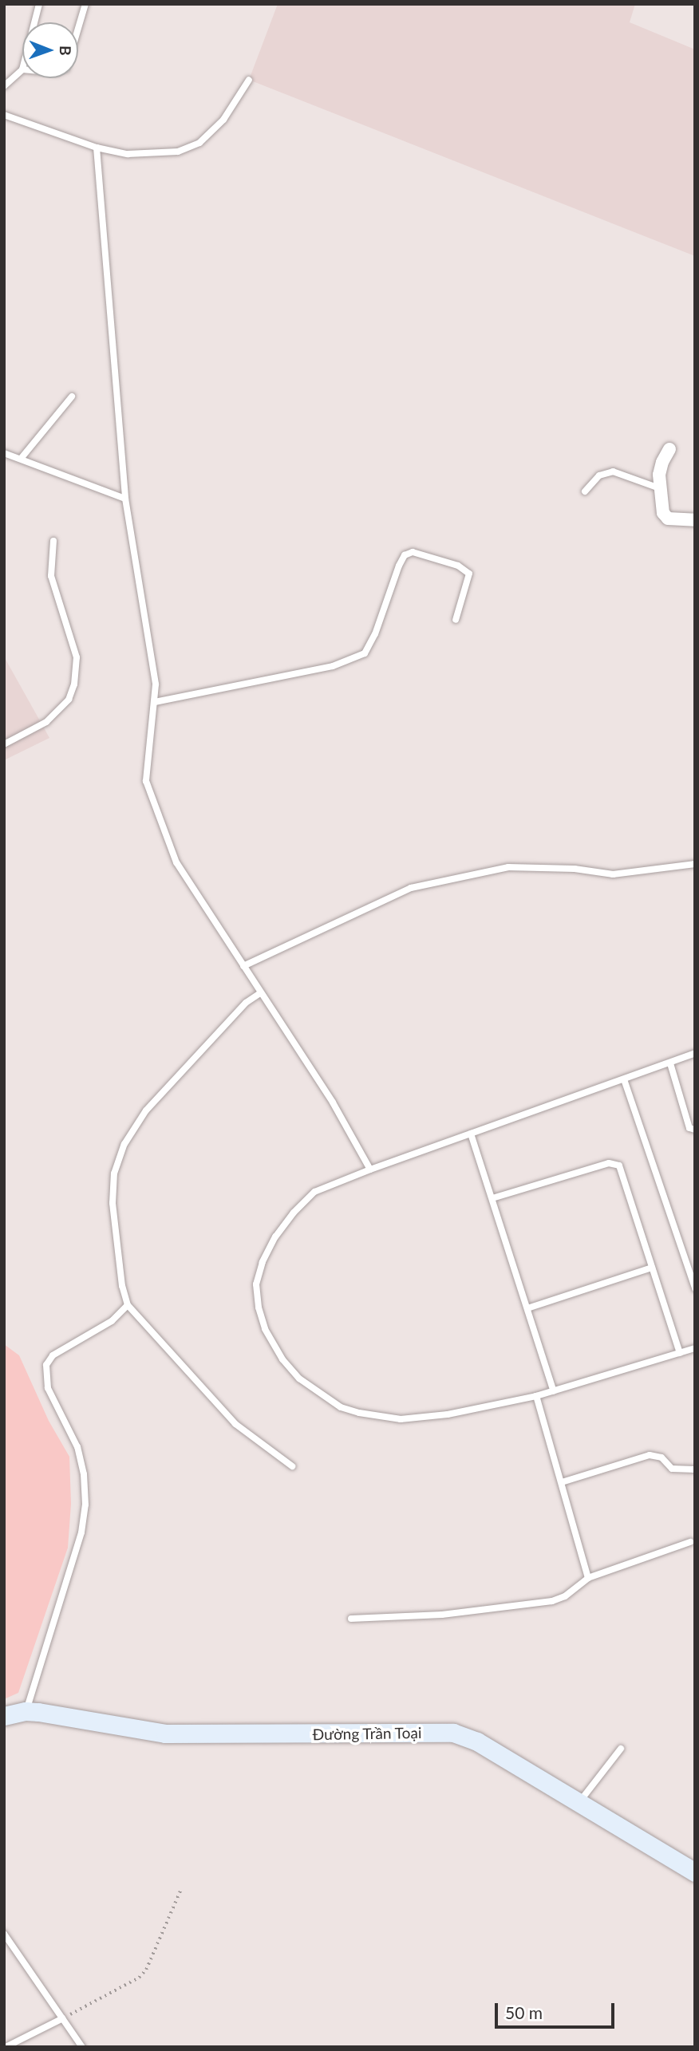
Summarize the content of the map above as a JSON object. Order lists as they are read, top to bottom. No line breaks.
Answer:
{"streets":{"street":["Đường Trần Toại"]},"scale_bar":"50 m","north":"right"}
